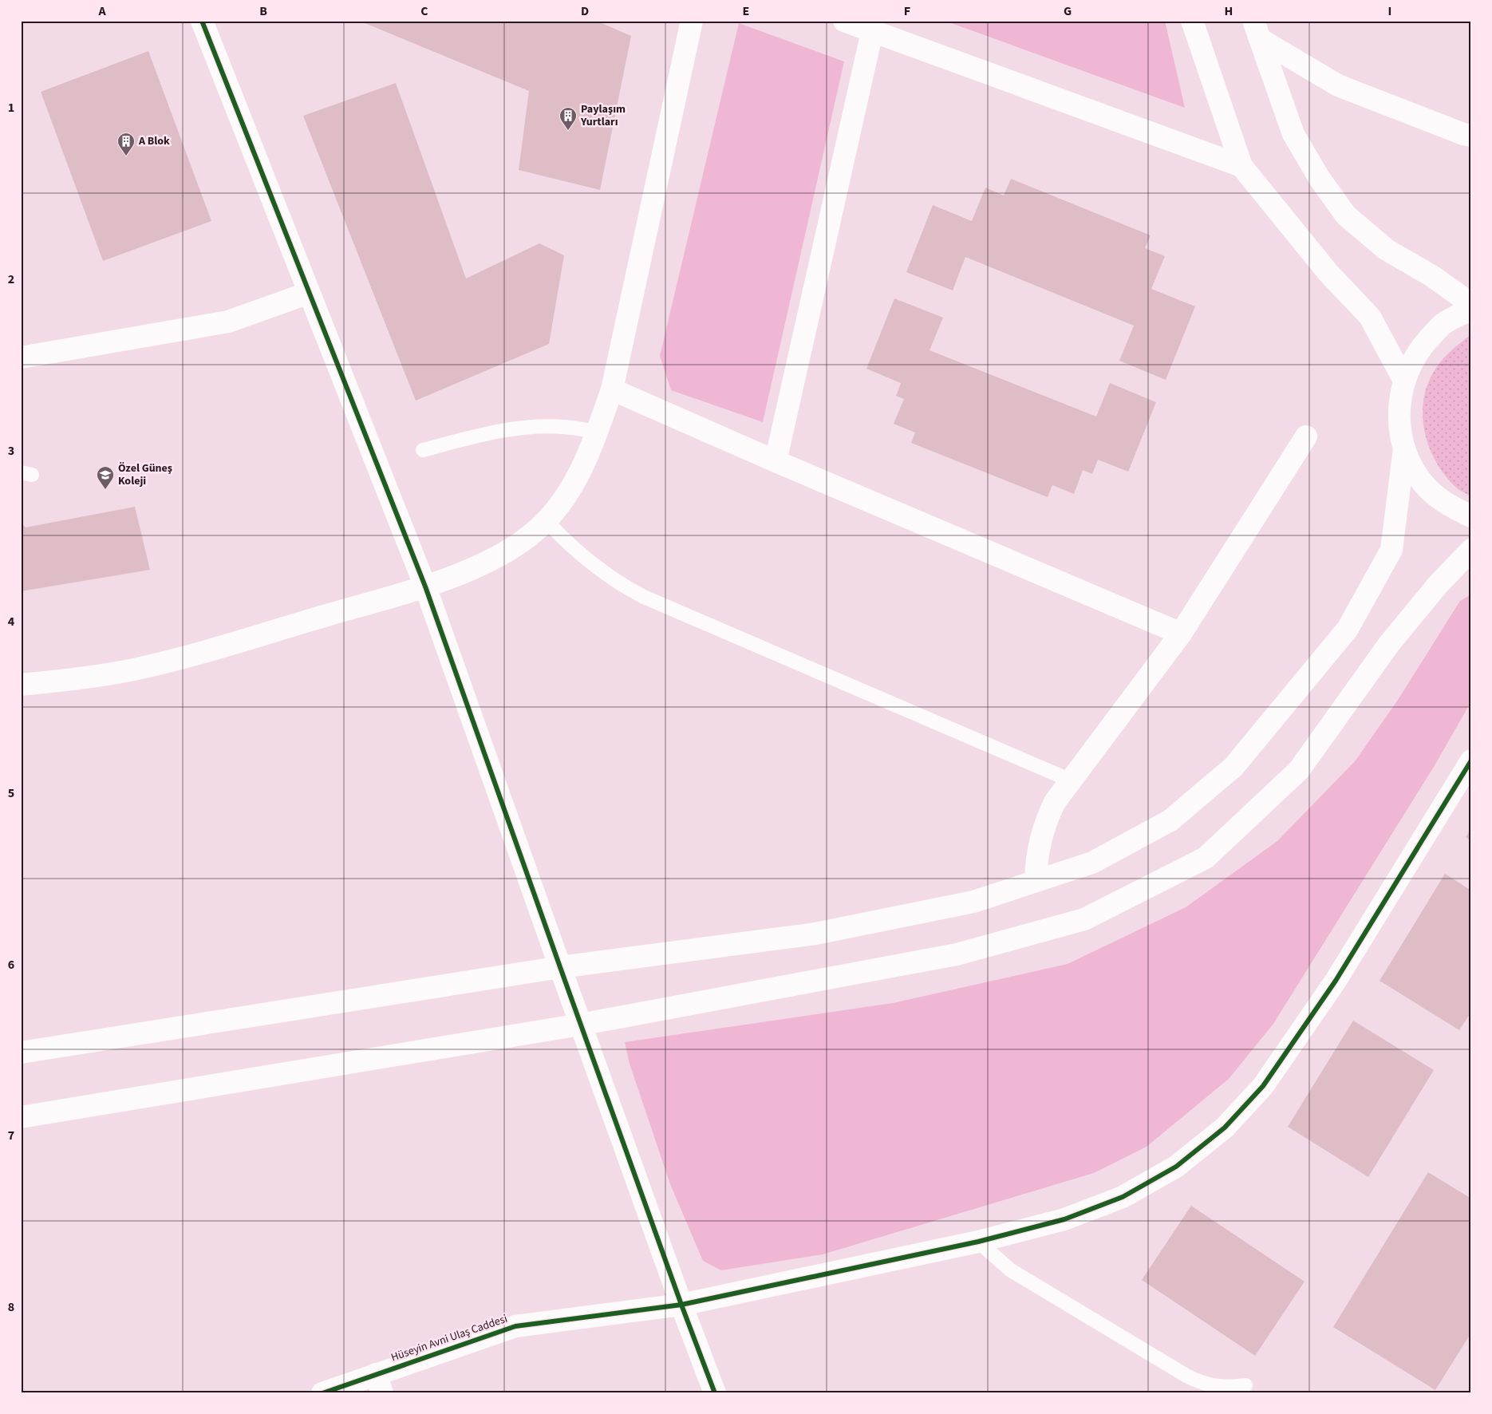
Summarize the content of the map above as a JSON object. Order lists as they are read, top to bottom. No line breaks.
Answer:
{"streets":{"street":["Hüseyin Avni Ulaş Caddesi"]},"places":{"building":["Paylaşım Yurtları","A Blok"],"school or university":["Özel Güneş Koleji"]},"grid":{"columns":["A","B","C","D","E","F","G","H","I"],"rows":["1","2","3","4","5","6","7","8"]}}
